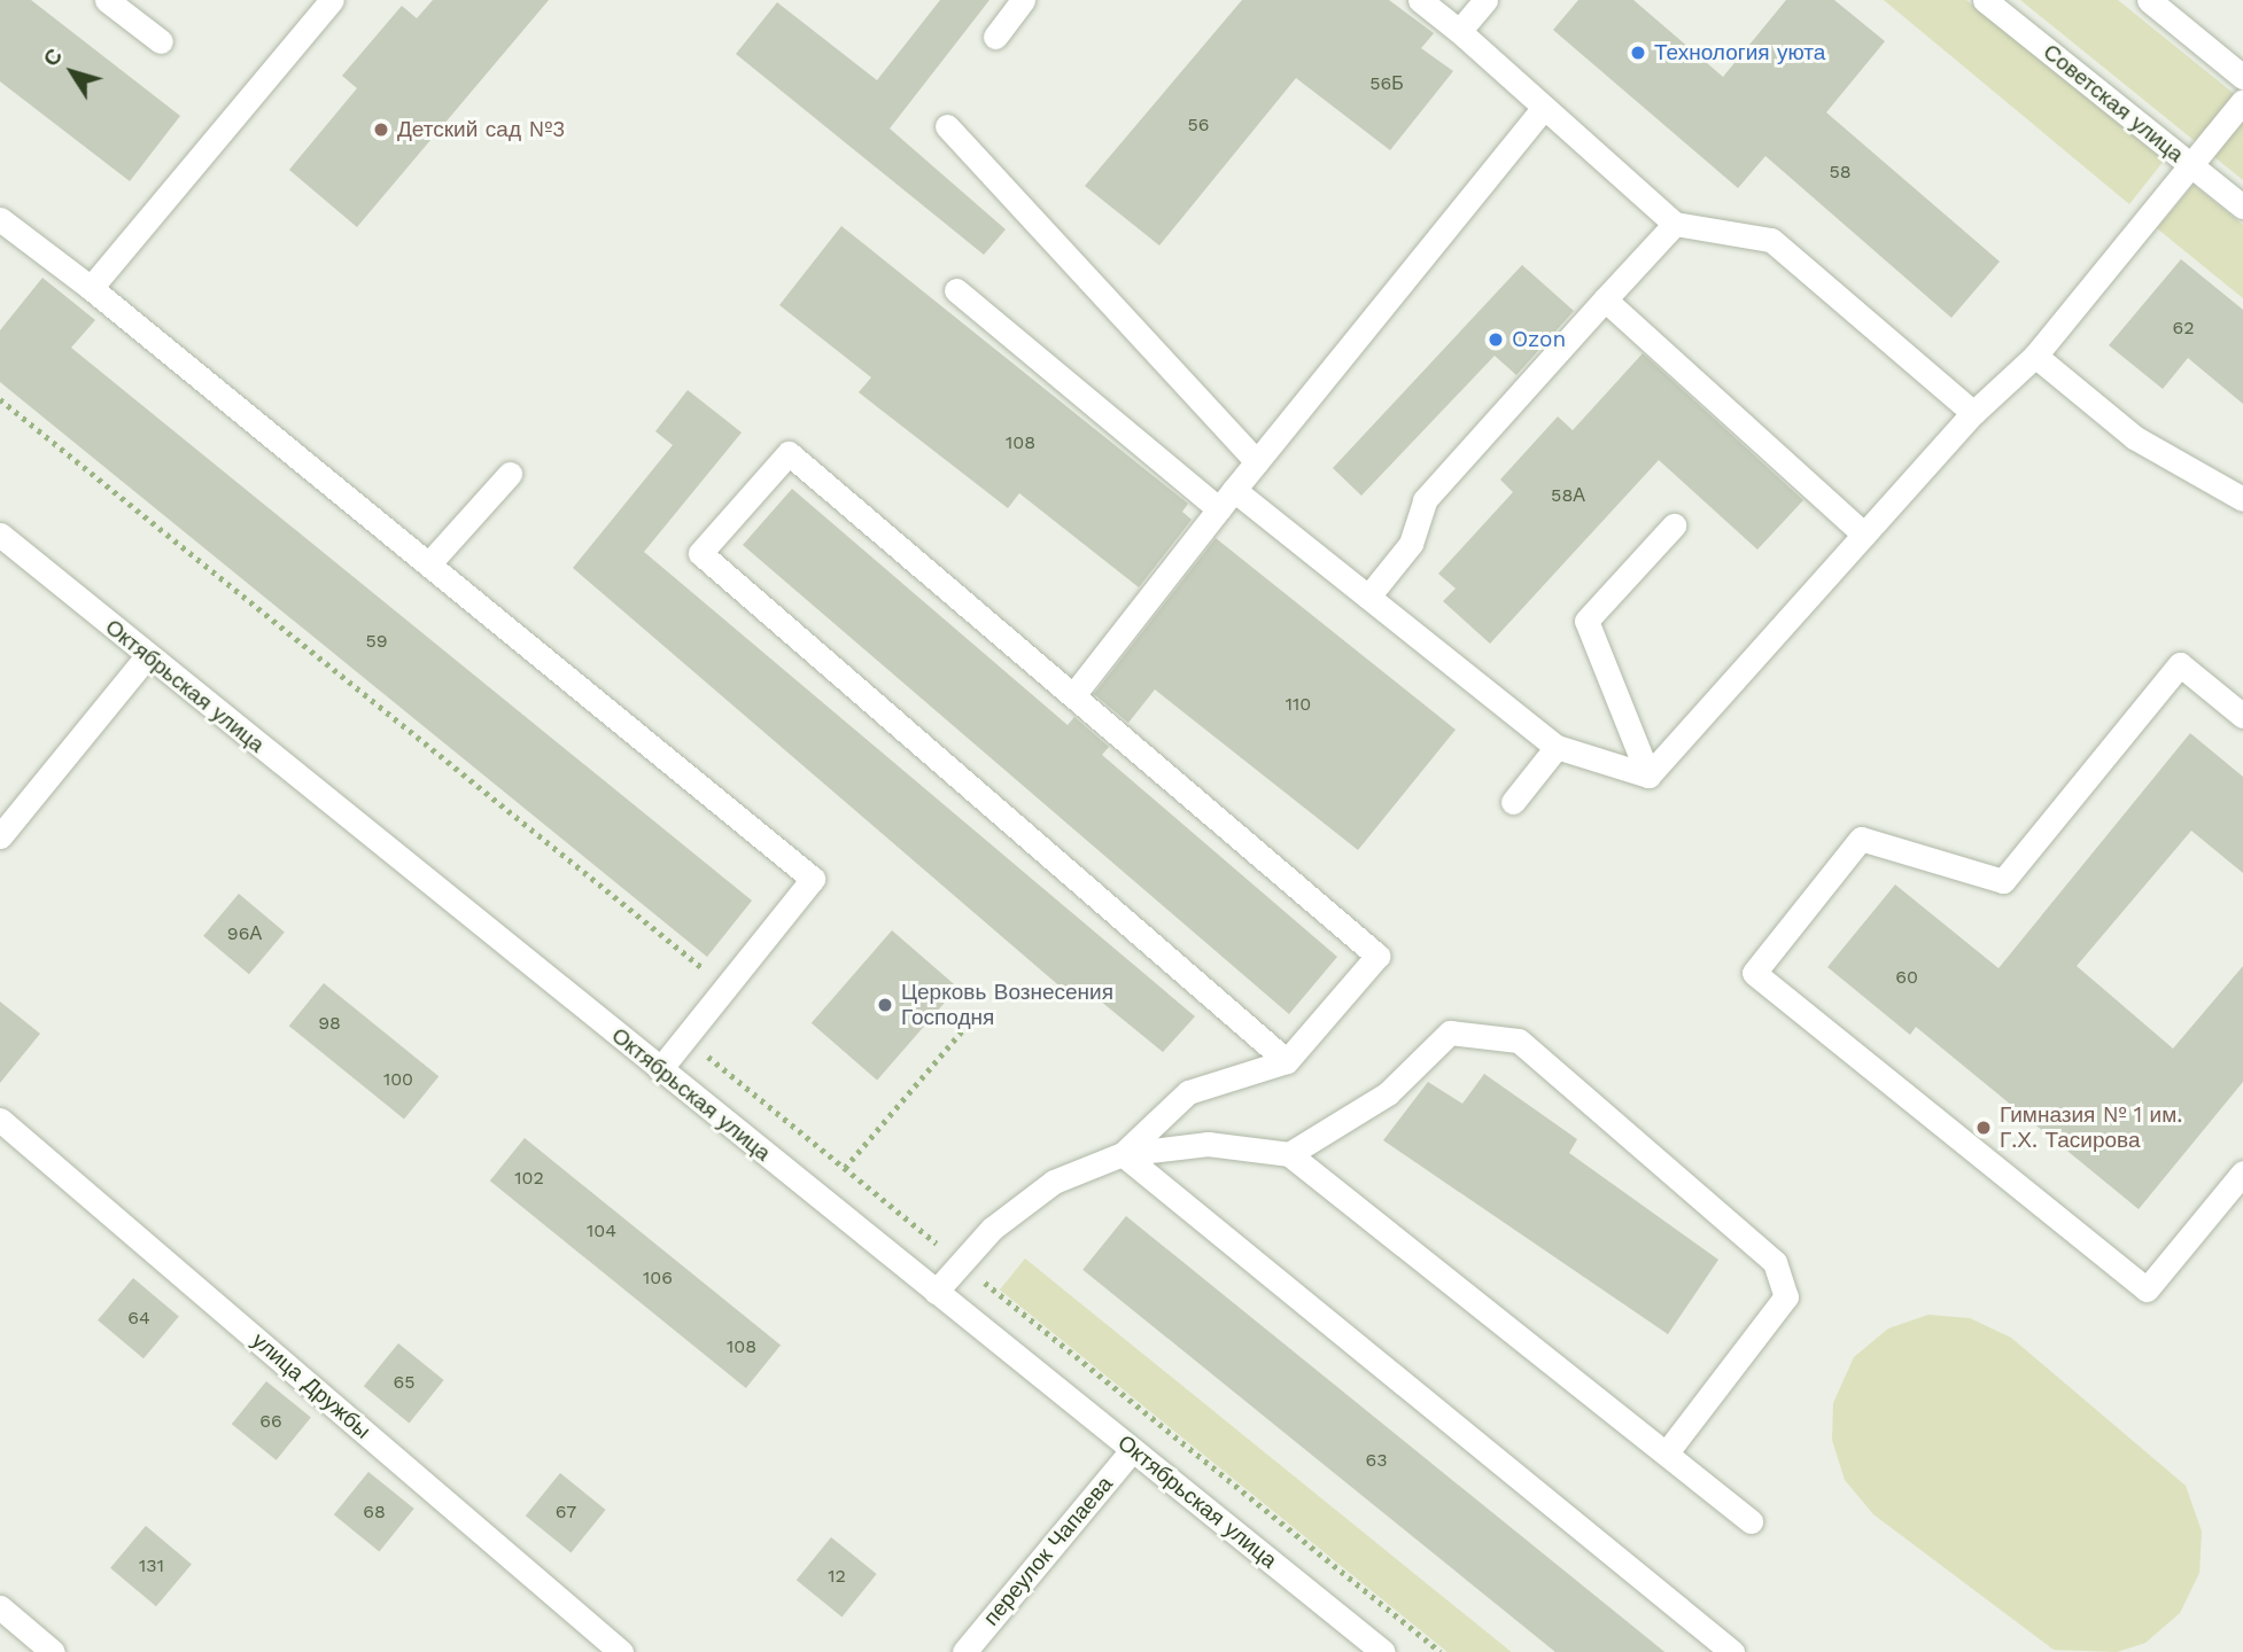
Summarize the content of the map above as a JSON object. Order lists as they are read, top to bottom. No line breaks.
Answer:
{"streets":{"street":["Советская улица","Октябрьская улица","улица Дружбы","переулок Чапаева"]},"crossings":[["Октябрьская улица","переулок Чапаева"]],"places":["Технология уюта","Детский сад №3","Ozon","Церковь Вознесения Господня","Гимназия № 1 им. Г.Х. Тасирова"],"house_numbers":["56Б","56","58","62","108","58А","59","110","96А","60","98","100","102","104","106","64","108","65","66","63","68","67","131","12"],"north":"top left"}
